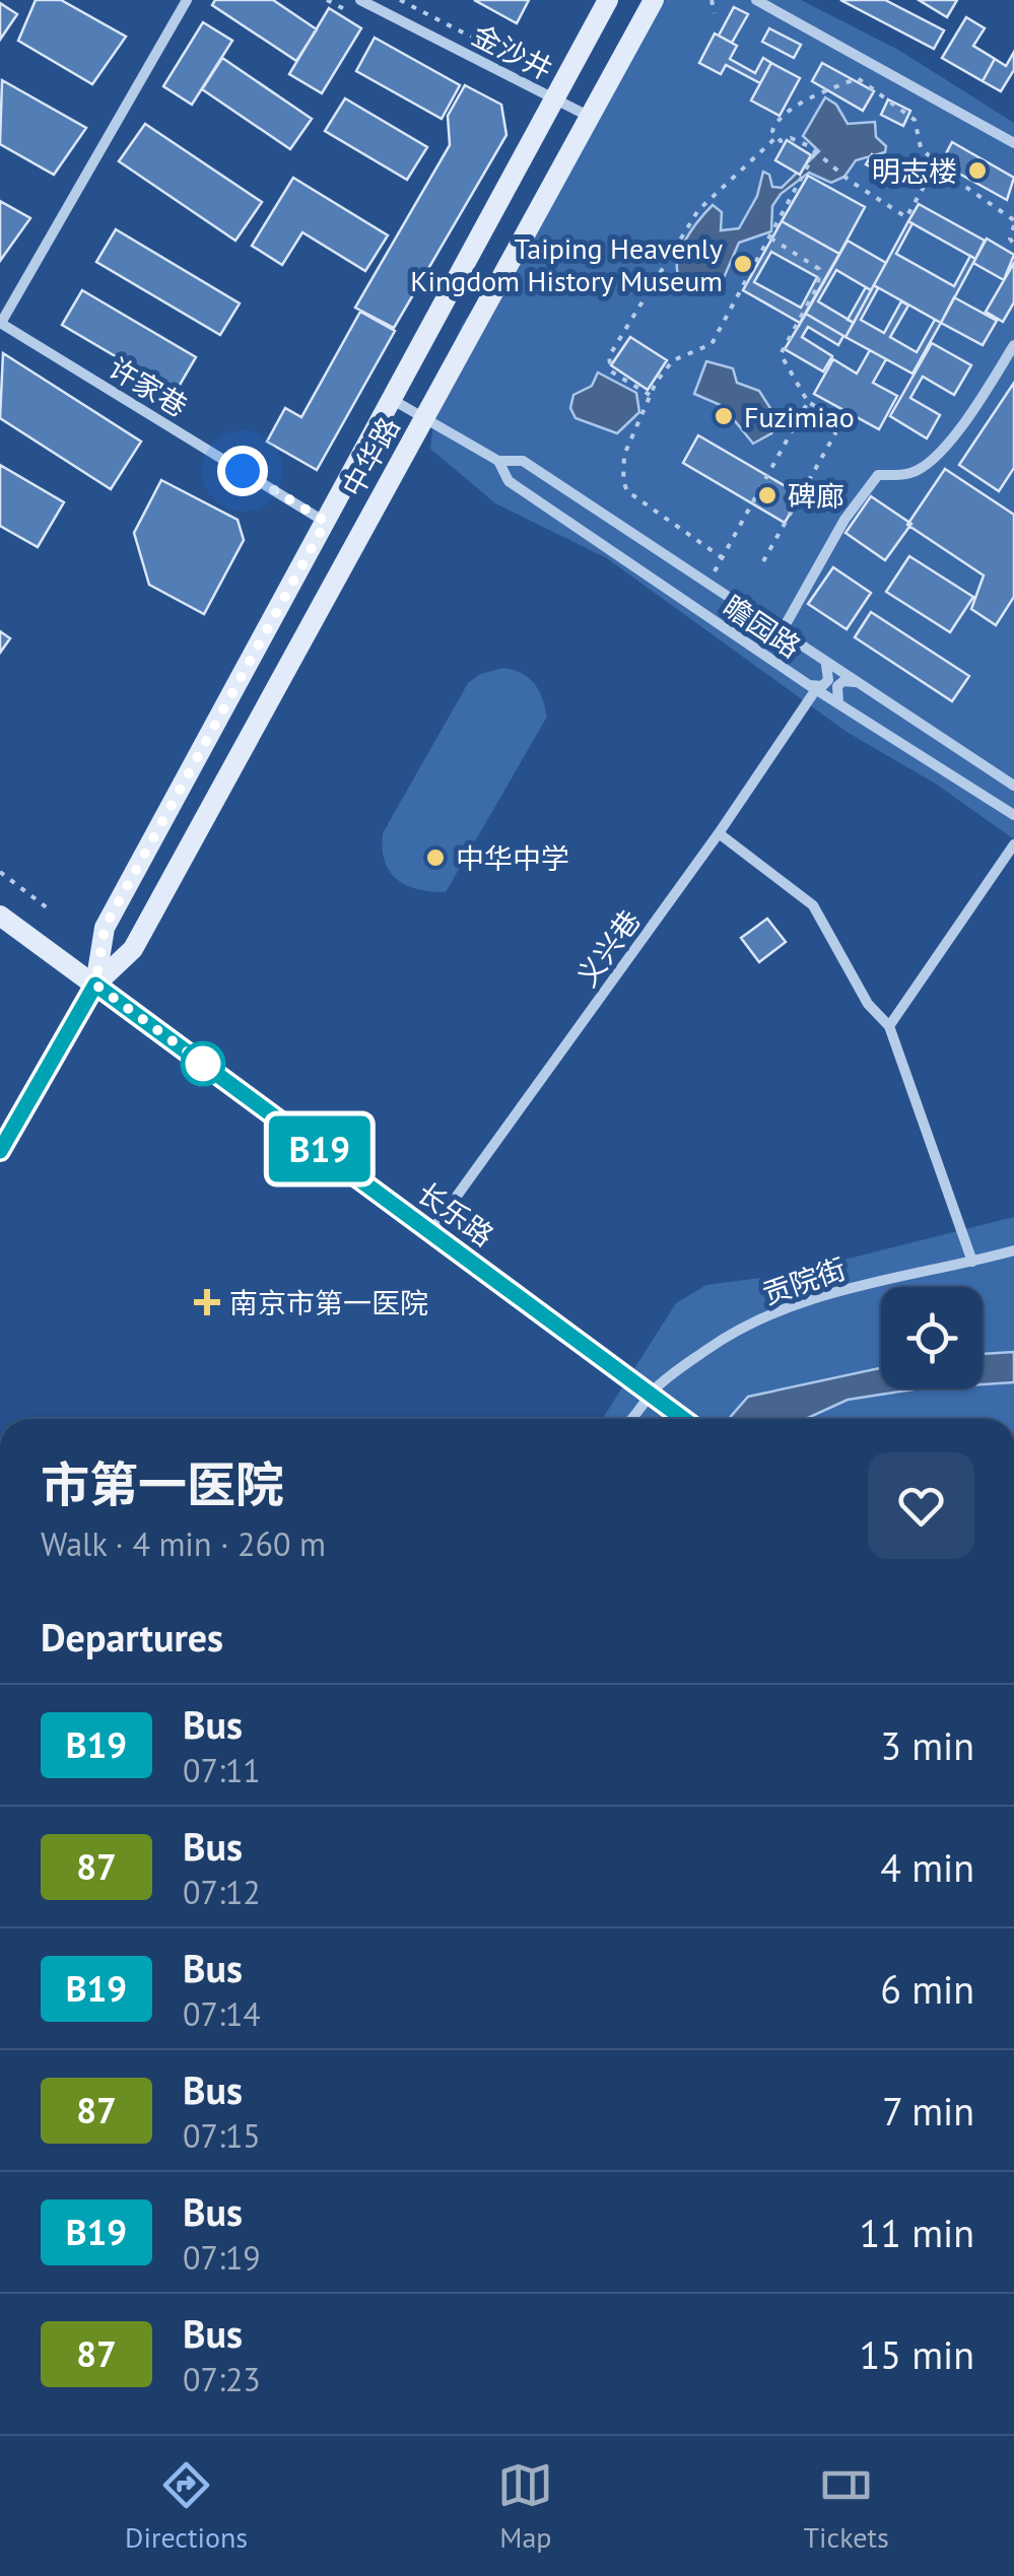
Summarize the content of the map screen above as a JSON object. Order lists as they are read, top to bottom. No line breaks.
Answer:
{"streets":{"main road":["中华路","长乐路"],"street":["金沙井","许家巷","瞻园路","义兴巷","贡院街"]},"crossings":[["金沙井","中华路"],["许家巷","中华路"],["中华路","瞻园路"],["中华路","长乐路"],["瞻园路","义兴巷"],["义兴巷","长乐路"],["长乐路","贡院街"]],"places":{"other":["明志楼","Taiping Heavenly Kingdom History Museum","Fuzimiao","碑廊","中华中学"],"health":["南京市第一医院"]},"lines":["bus line B19"],"page":{"on_map":"B19","heading":[["市第一医院","Walk · 4 min · 260 m"],"Departures"],"list":[{"mark":"B19","name":"Bus","note":"07:11","value":"3 min"},{"mark":"87","name":"Bus","note":"07:12","value":"4 min"},{"mark":"B19","name":"Bus","note":"07:14","value":"6 min"},{"mark":"87","name":"Bus","note":"07:15","value":"7 min"},{"mark":"B19","name":"Bus","note":"07:19","value":"11 min"},{"mark":"87","name":"Bus","note":"07:23","value":"15 min"}],"tabs":["Directions","Map","Tickets"]}}
